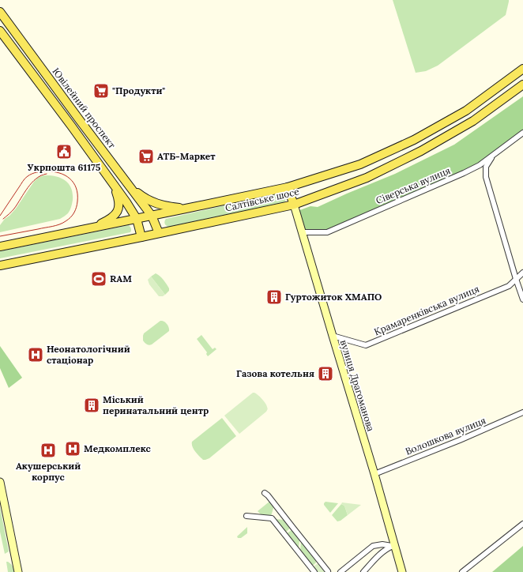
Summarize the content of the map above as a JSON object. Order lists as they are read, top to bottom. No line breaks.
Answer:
{"streets":{"main road":["Ювілейний проспект","Салтівське шосе"],"street":["Сіверська вулиця","Крамаренківська вулиця","вулиця Драгоманова","Волошкова вулиця"]},"crossings":[["Ювілейний проспект","Салтівське шосе"],["Сіверська вулиця","вулиця Драгоманова"],["Салтівське шосе","вулиця Драгоманова"],["Крамаренківська вулиця","вулиця Драгоманова"],["вулиця Драгоманова","Волошкова вулиця"]],"places":{"supermarket":["\"Продукти\"","АТБ-Маркет"],"public building":["Укрпошта 61175"],"sports":["RAM"],"building":["Гуртожиток ХМАПО","Газова котельня","Міський перинатальний центр"],"hospital":["Неонатологічний стаціонар","Медкомплекс","Акушерський корпус"]}}
